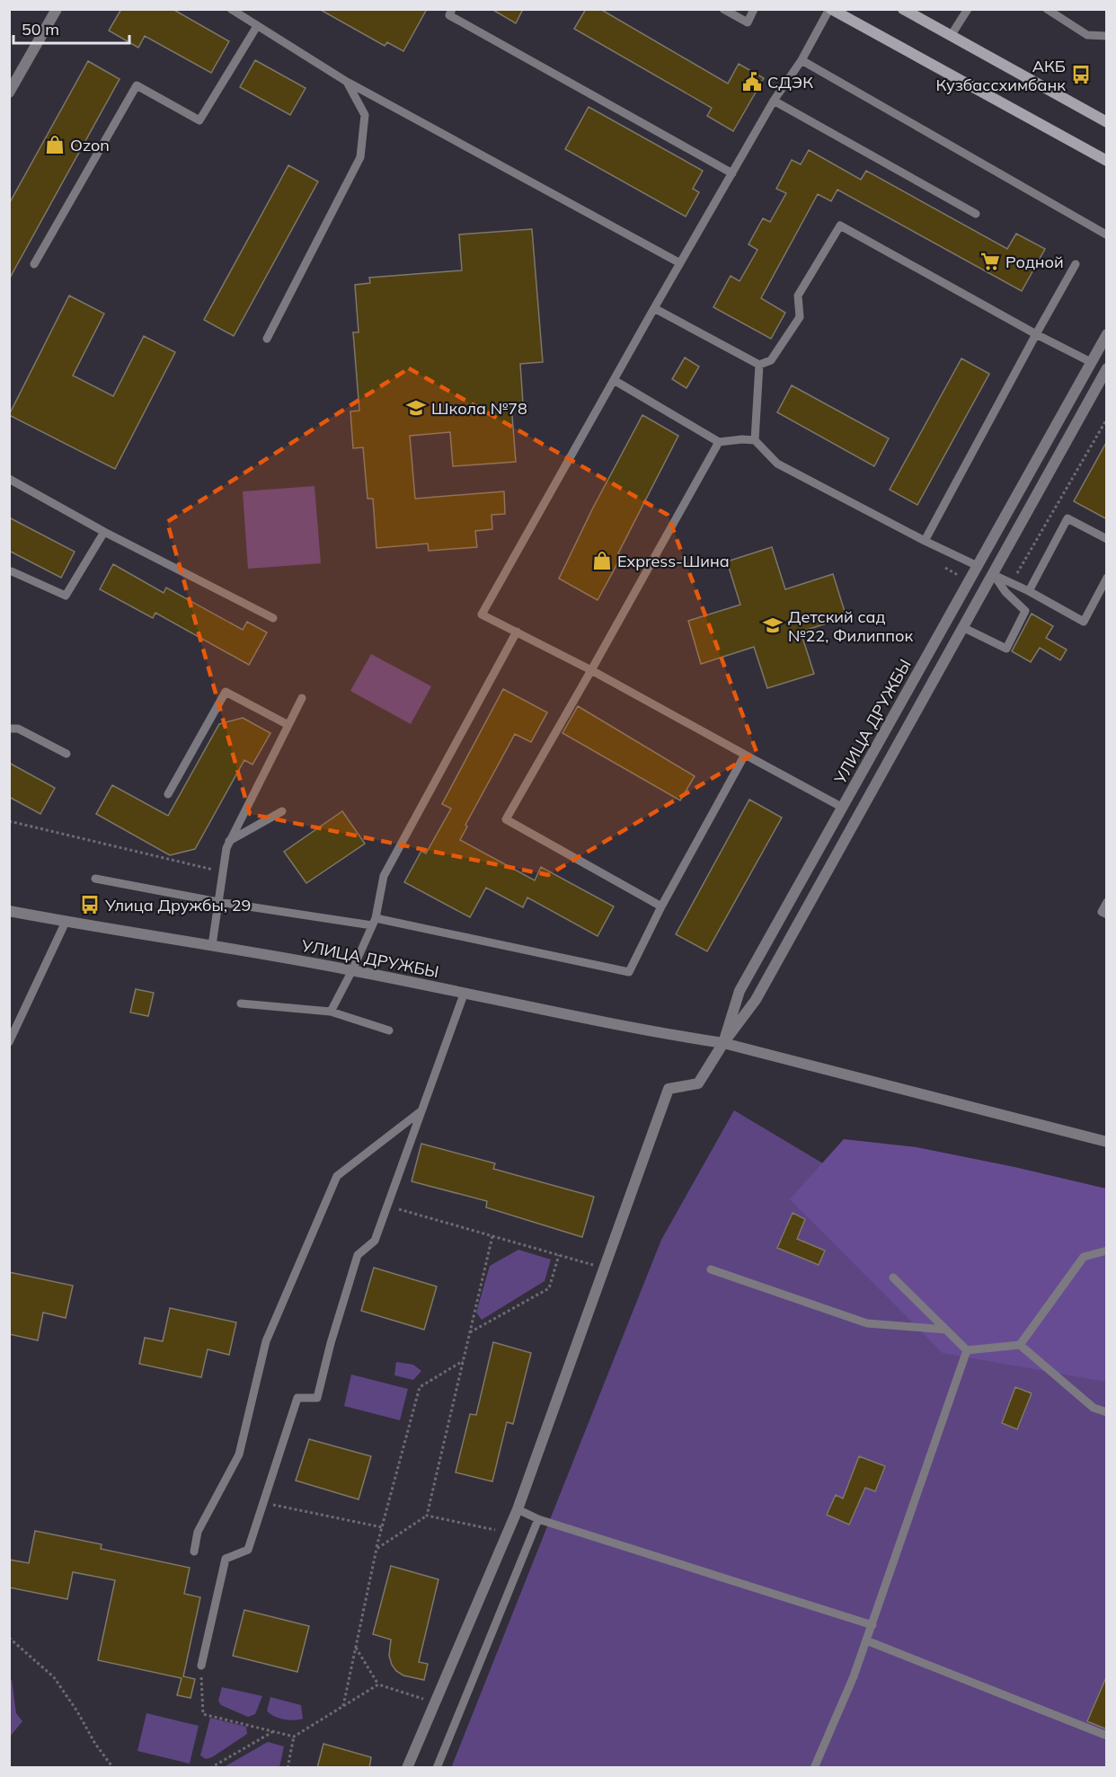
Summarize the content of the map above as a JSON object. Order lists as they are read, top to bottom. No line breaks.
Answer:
{"streets":{"street":["УЛИЦА ДРУЖБЫ"]},"places":{"bus stop":["АКБ Кузбассхимбанк","Улица Дружбы, 29"],"public building":["СДЭК"],"shop":["Ozon","Express-Шина"],"supermarket":["Родной"],"school or university":["Школа №78","Детский сад №22, Филиппок"]},"scale_bar":"50 m"}
